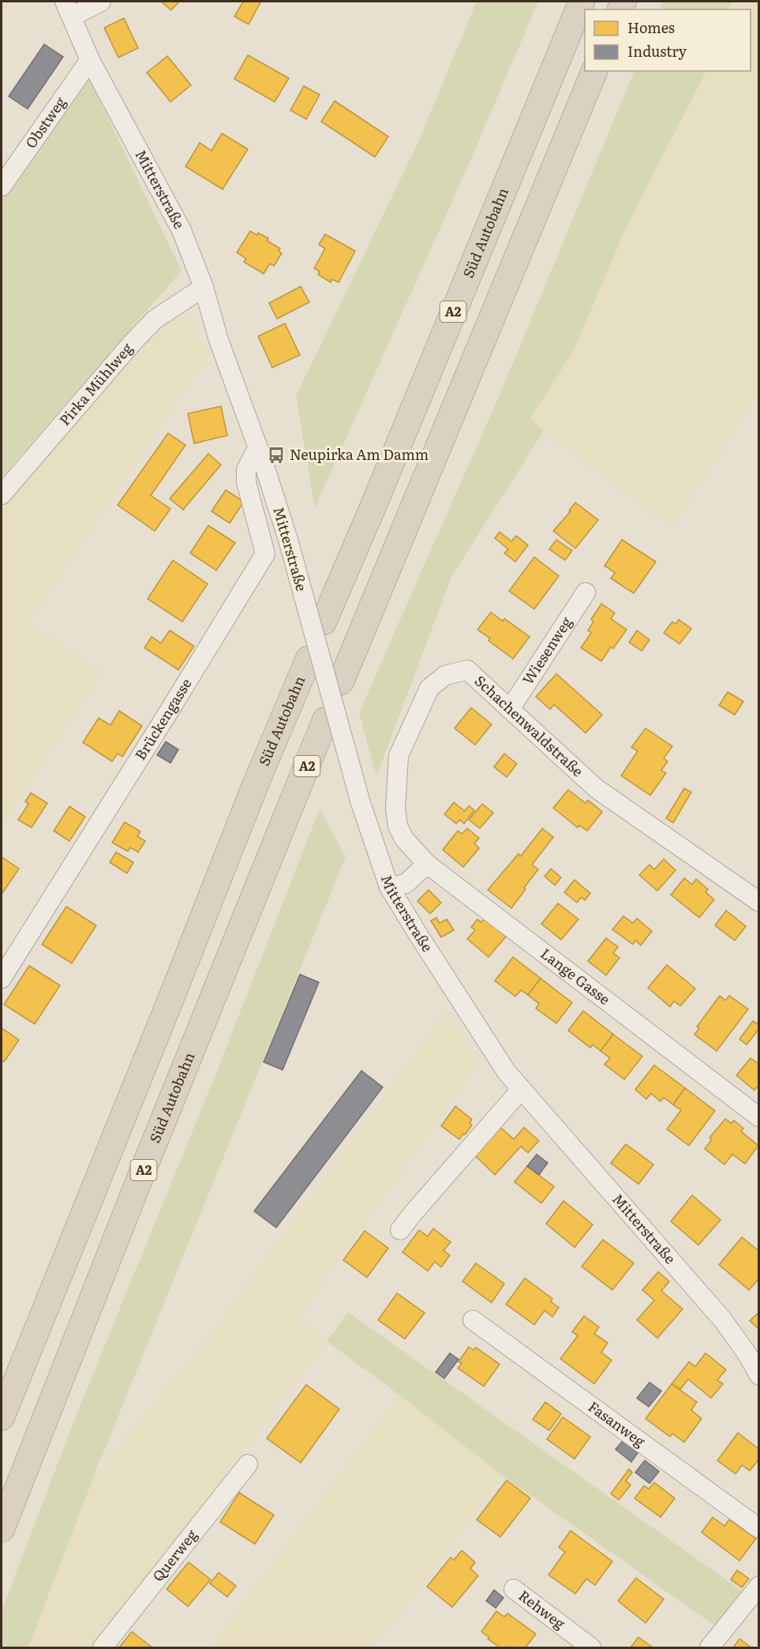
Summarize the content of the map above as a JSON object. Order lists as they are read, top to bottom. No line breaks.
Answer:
{"streets":{"highway":["Süd Autobahn","A2"],"street":["Obstweg","Mitterstraße","Pirka Mühlweg","Wiesenweg","Brückengasse","Schachenwaldstraße","Lange Gasse","Fasanweg","Querweg","Rehweg"]},"crossings":[["Obstweg","Mitterstraße"],["Mitterstraße","Pirka Mühlweg"],["Mitterstraße","Brückengasse"],["Wiesenweg","Schachenwaldstraße"],["Schachenwaldstraße","Lange Gasse"]],"places":{"bus stop":["Neupirka Am Damm"]},"legend":["Homes","Industry"]}
